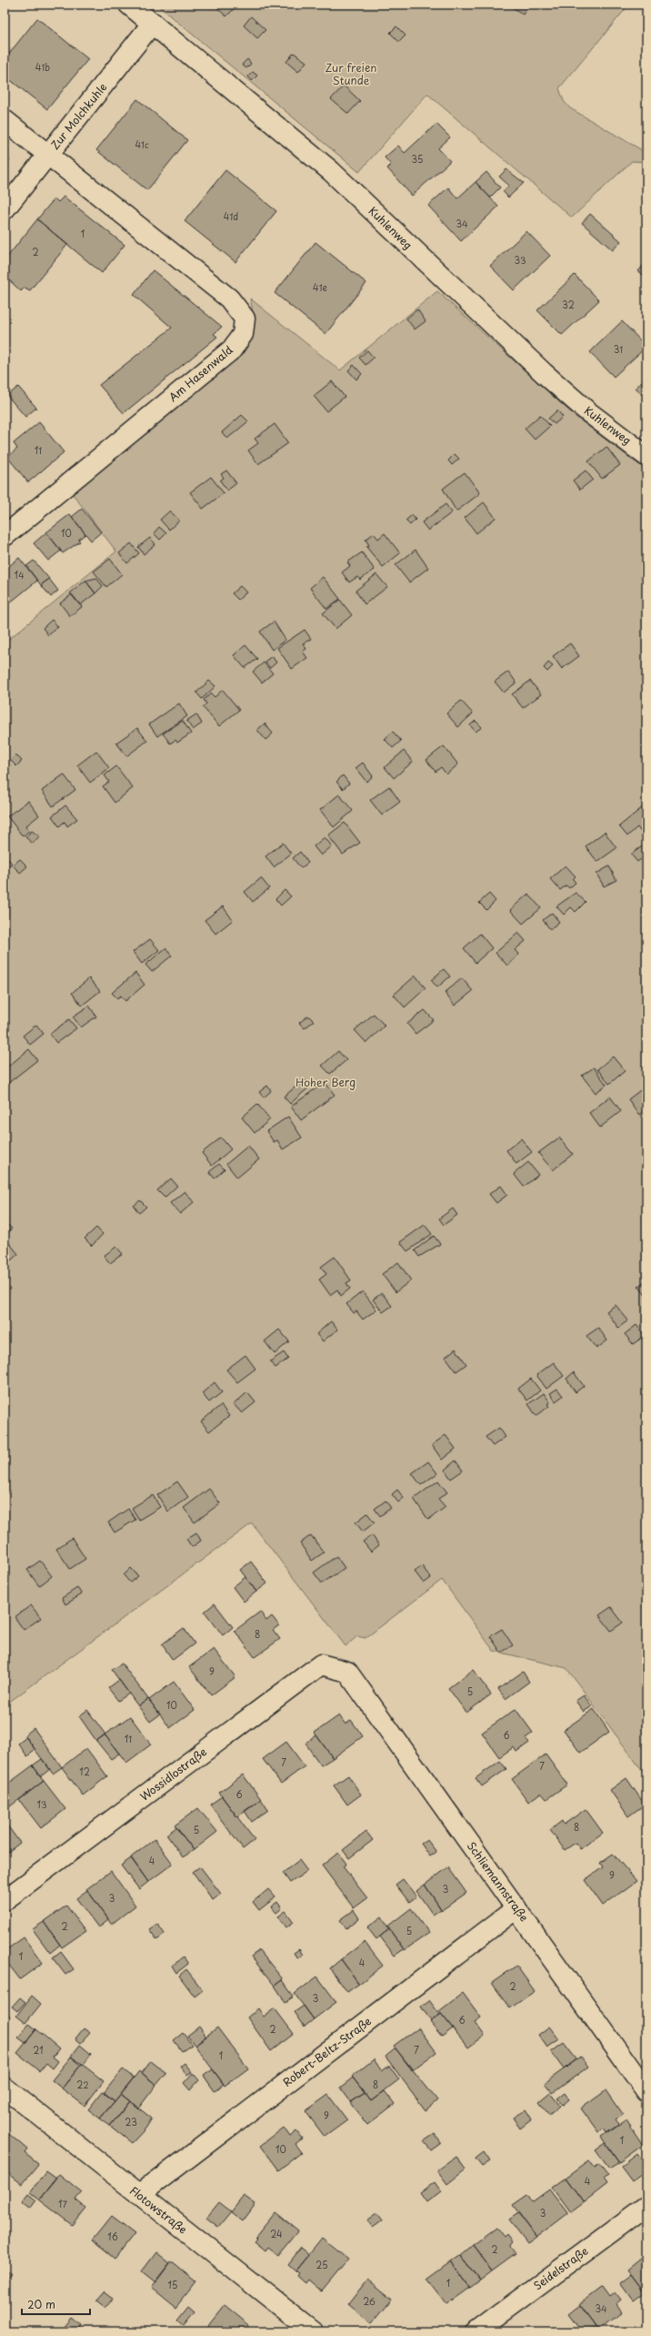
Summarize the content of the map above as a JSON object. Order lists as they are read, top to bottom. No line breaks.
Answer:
{"streets":{"street":["Zur Molchkuhle","Kuhlenweg","Am Hasenwald","Wossidlostraße","Schliemannstraße","Robert-Beltz-Straße","Flotowstraße","Seidelstraße"]},"crossings":[["Zur Molchkuhle","Kuhlenweg"],["Zur Molchkuhle","Am Hasenwald"],["Wossidlostraße","Schliemannstraße"],["Schliemannstraße","Robert-Beltz-Straße"],["Robert-Beltz-Straße","Flotowstraße"]],"parks":["Zur freien Stunde","Hoher Berg"],"house_numbers":["41b","41c","35","41d","34","1","2","33","41e","32","31","11","10","14","8","9","5","10","6","11","7","7","12","6","13","8","5","4","9","3","3","2","5","1","4","2","3","6","2","21","7","1","22","8","9","23","1","10","4","17","3","24","16","2","25","1","15","26","34"],"scale_bar":"20 m"}
